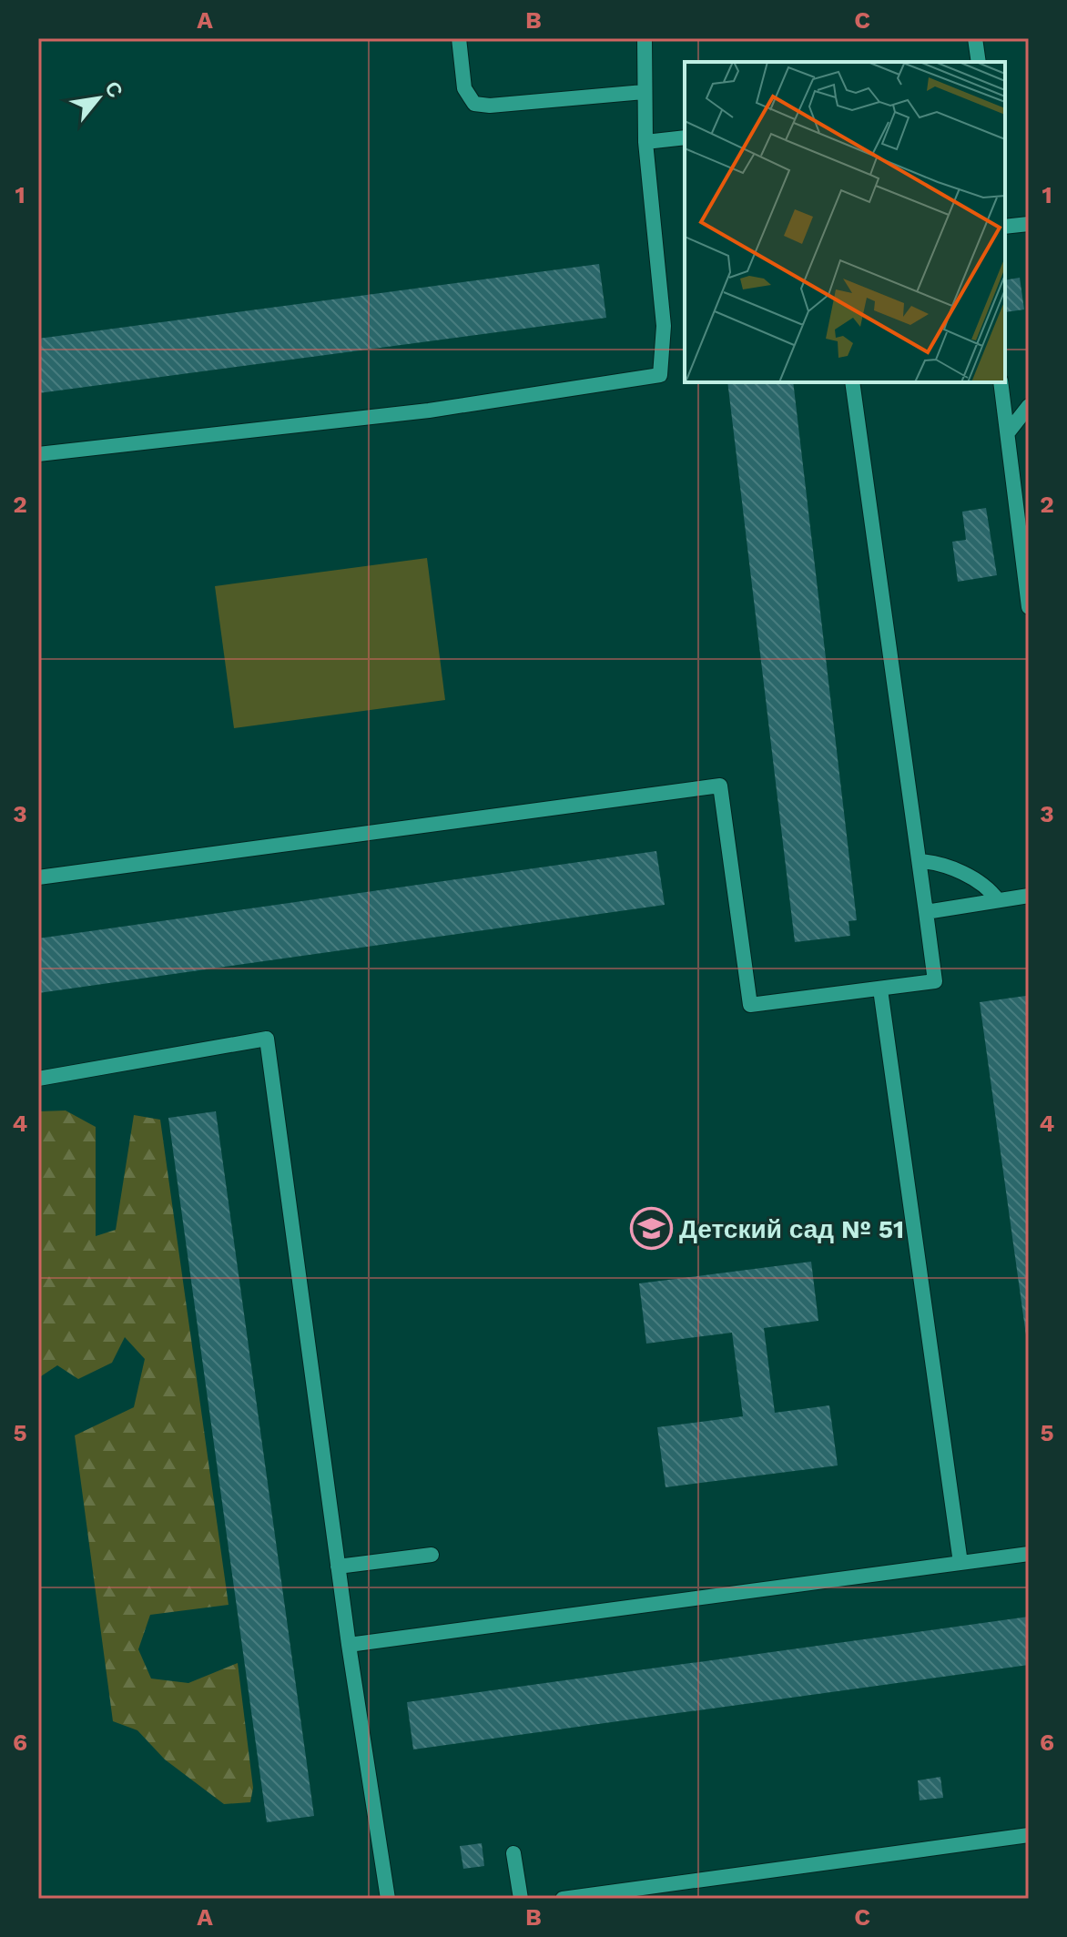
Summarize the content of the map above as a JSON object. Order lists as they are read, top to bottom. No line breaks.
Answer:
{"places":{"school or university":["Детский сад № 51"]},"north":"top right","grid":{"columns":["A","B","C"],"rows":["1","2","3","4","5","6"]}}
